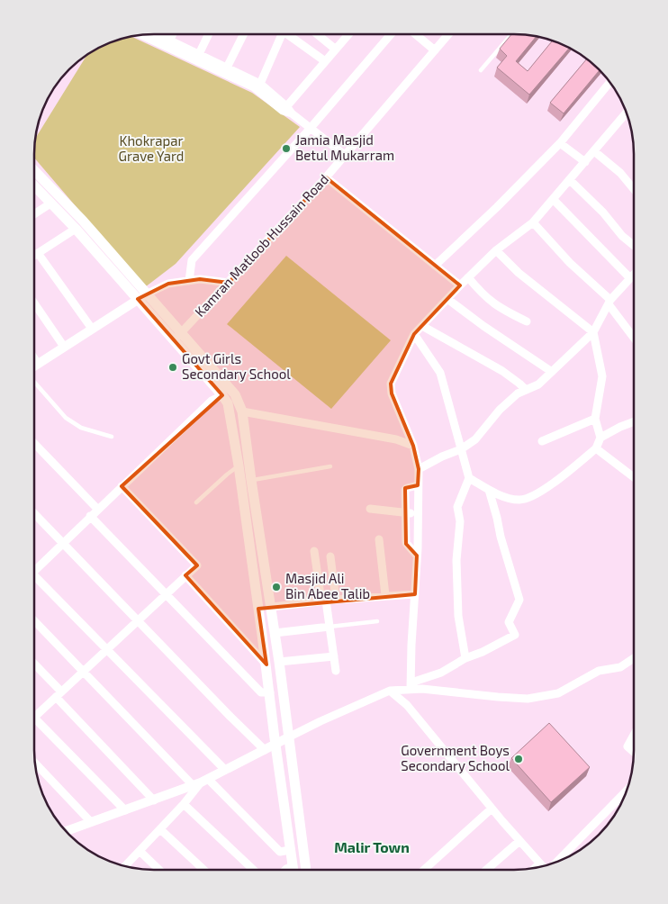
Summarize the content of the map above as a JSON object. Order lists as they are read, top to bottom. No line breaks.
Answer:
{"streets":{"street":["Kamran Matloob Hussain Road"]},"districts":["Malir Town"],"parks":["Khokrapar Grave Yard"],"places":["Jamia Masjid Betul Mukarram","Govt Girls Secondary School","Masjid Ali Bin Abee Talib","Government Boys Secondary School"]}
